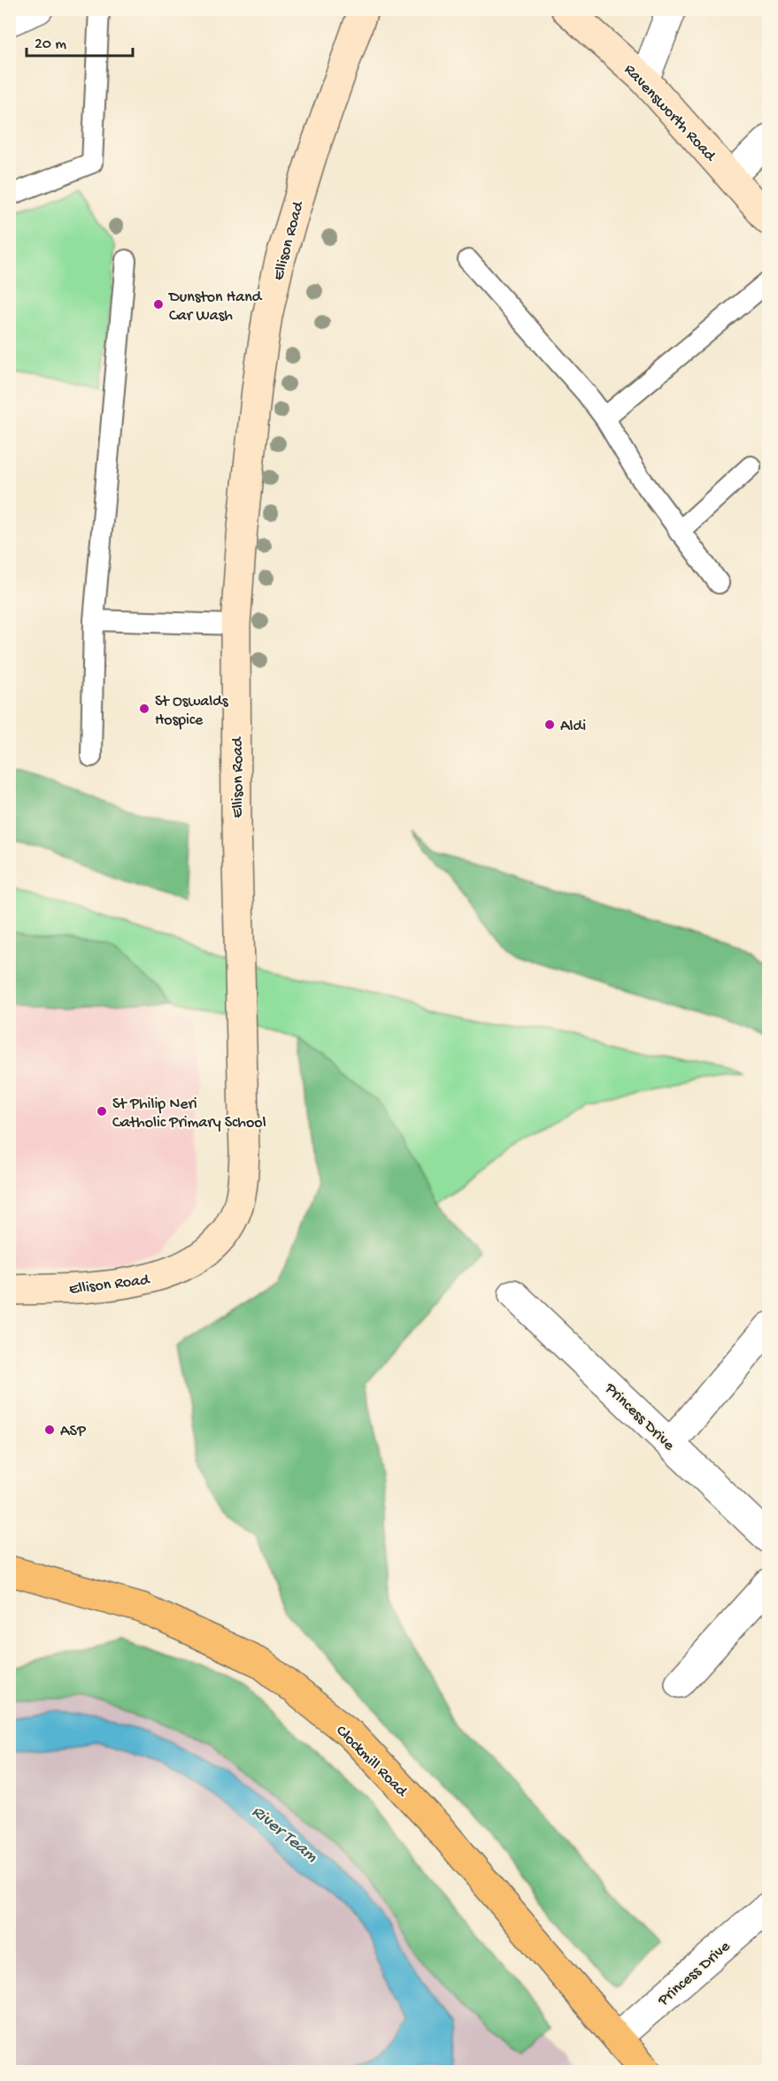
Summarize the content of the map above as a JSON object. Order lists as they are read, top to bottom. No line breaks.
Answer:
{"streets":{"main road":["Clockmill Road"],"street":["Ravensworth Road","Ellison Road","Princess Drive"]},"crossings":[["Princess Drive","Clockmill Road"]],"water":["River Team"],"places":["Dunston Hand Car Wash","St Oswalds Hospice","Aldi","St Philip Neri Catholic Primary School","ASP"],"scale_bar":"20 m"}
